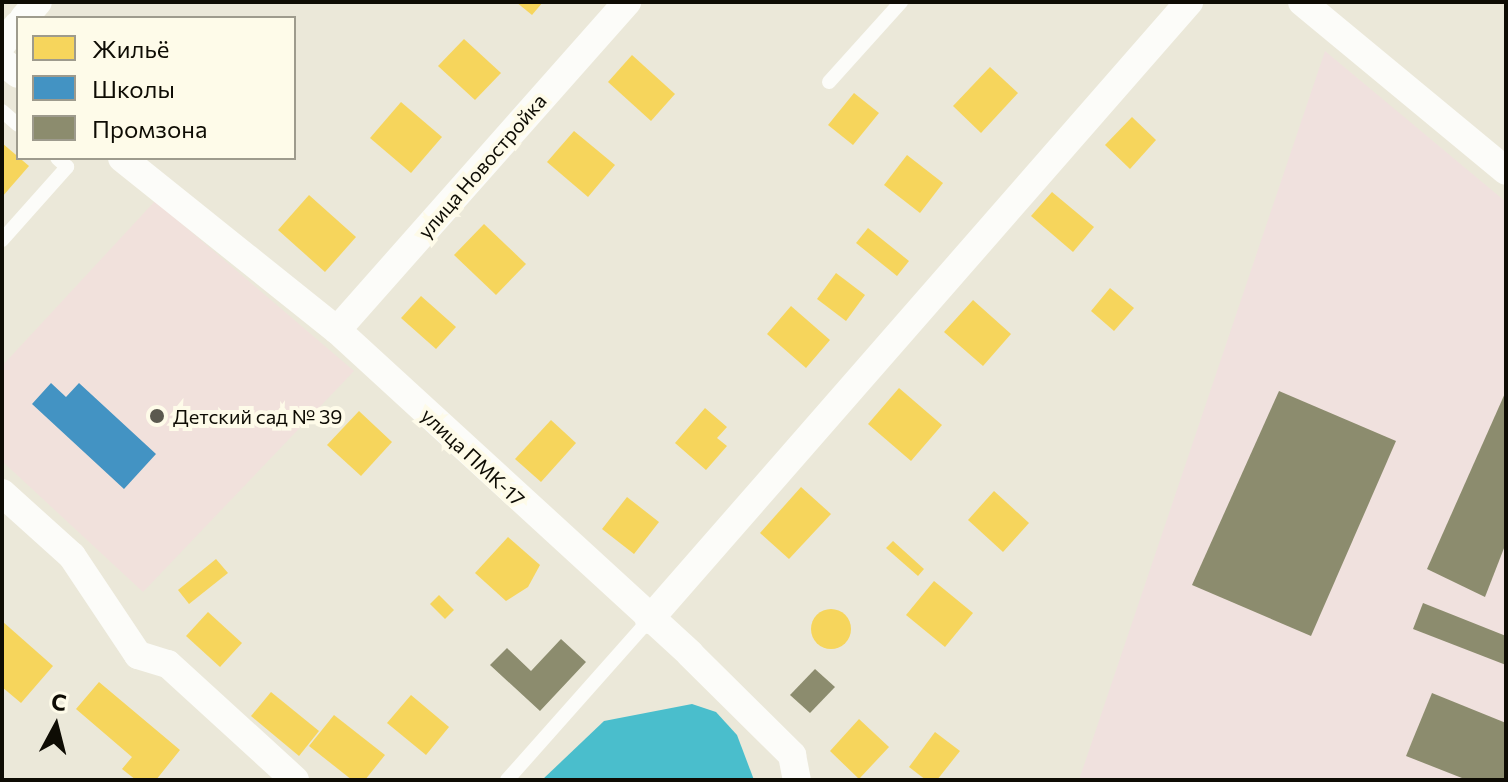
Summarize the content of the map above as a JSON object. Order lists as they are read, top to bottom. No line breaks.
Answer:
{"streets":{"street":["улица Новостройка","улица ПМК-17"]},"crossings":[["улица Новостройка","улица ПМК-17"]],"places":["Детский сад № 39"],"legend":["Жильё","Школы","Промзона"],"north":"top"}
